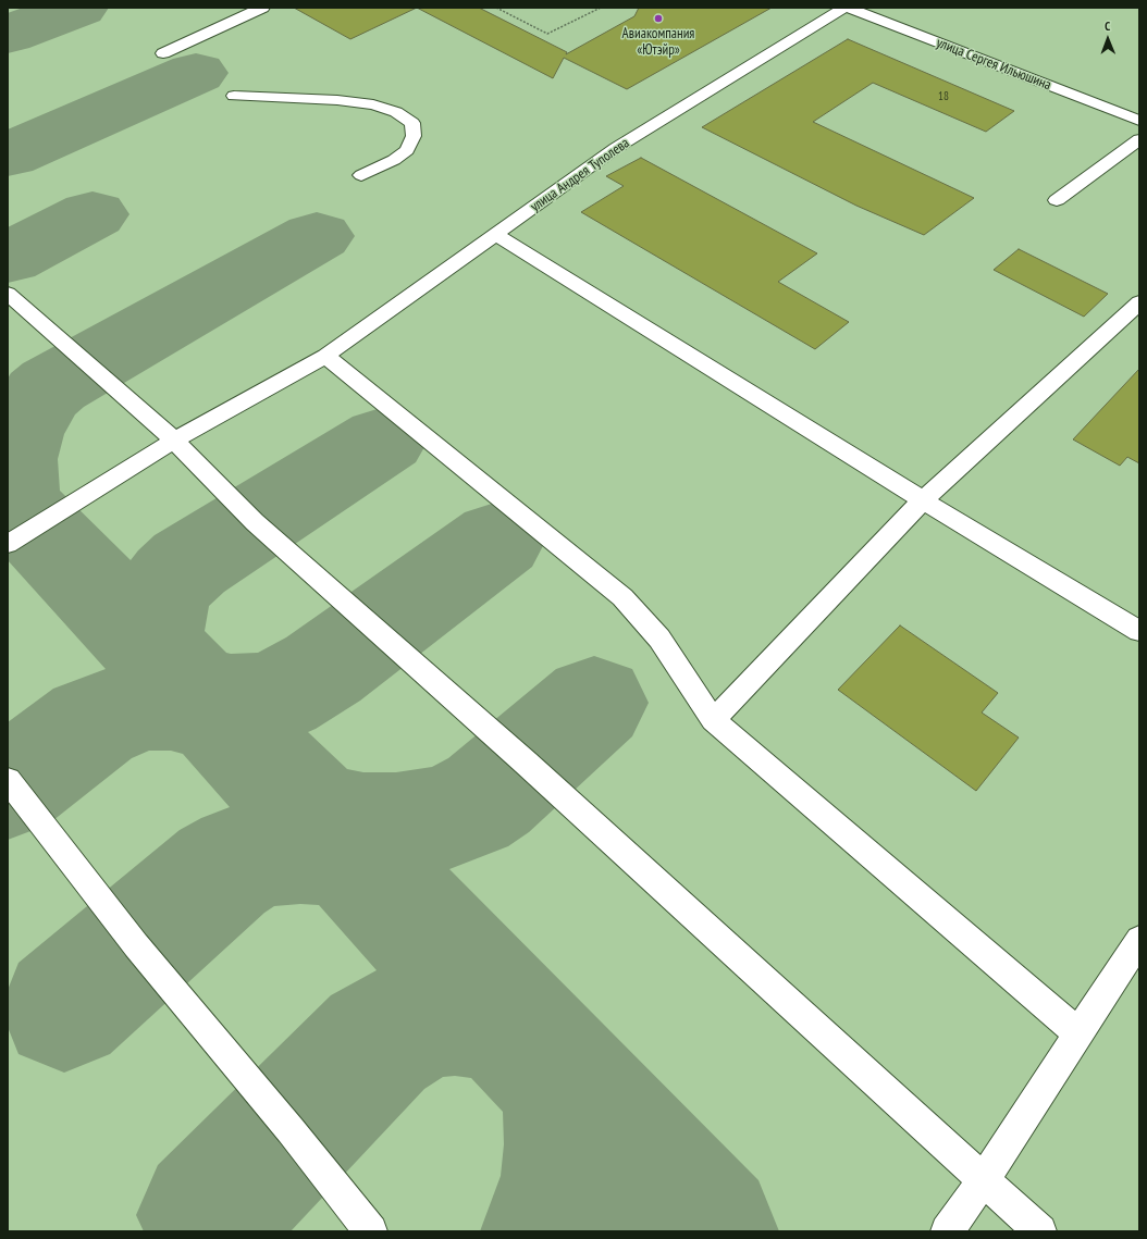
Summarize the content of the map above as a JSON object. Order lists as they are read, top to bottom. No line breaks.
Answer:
{"streets":{"street":["улица Сергея Ильюшина","улица Андрея Туполева"]},"crossings":[["улица Сергея Ильюшина","улица Андрея Туполева"]],"places":["Авиакомпания «Ютэйр»"],"house_numbers":["18"],"north":"top"}
